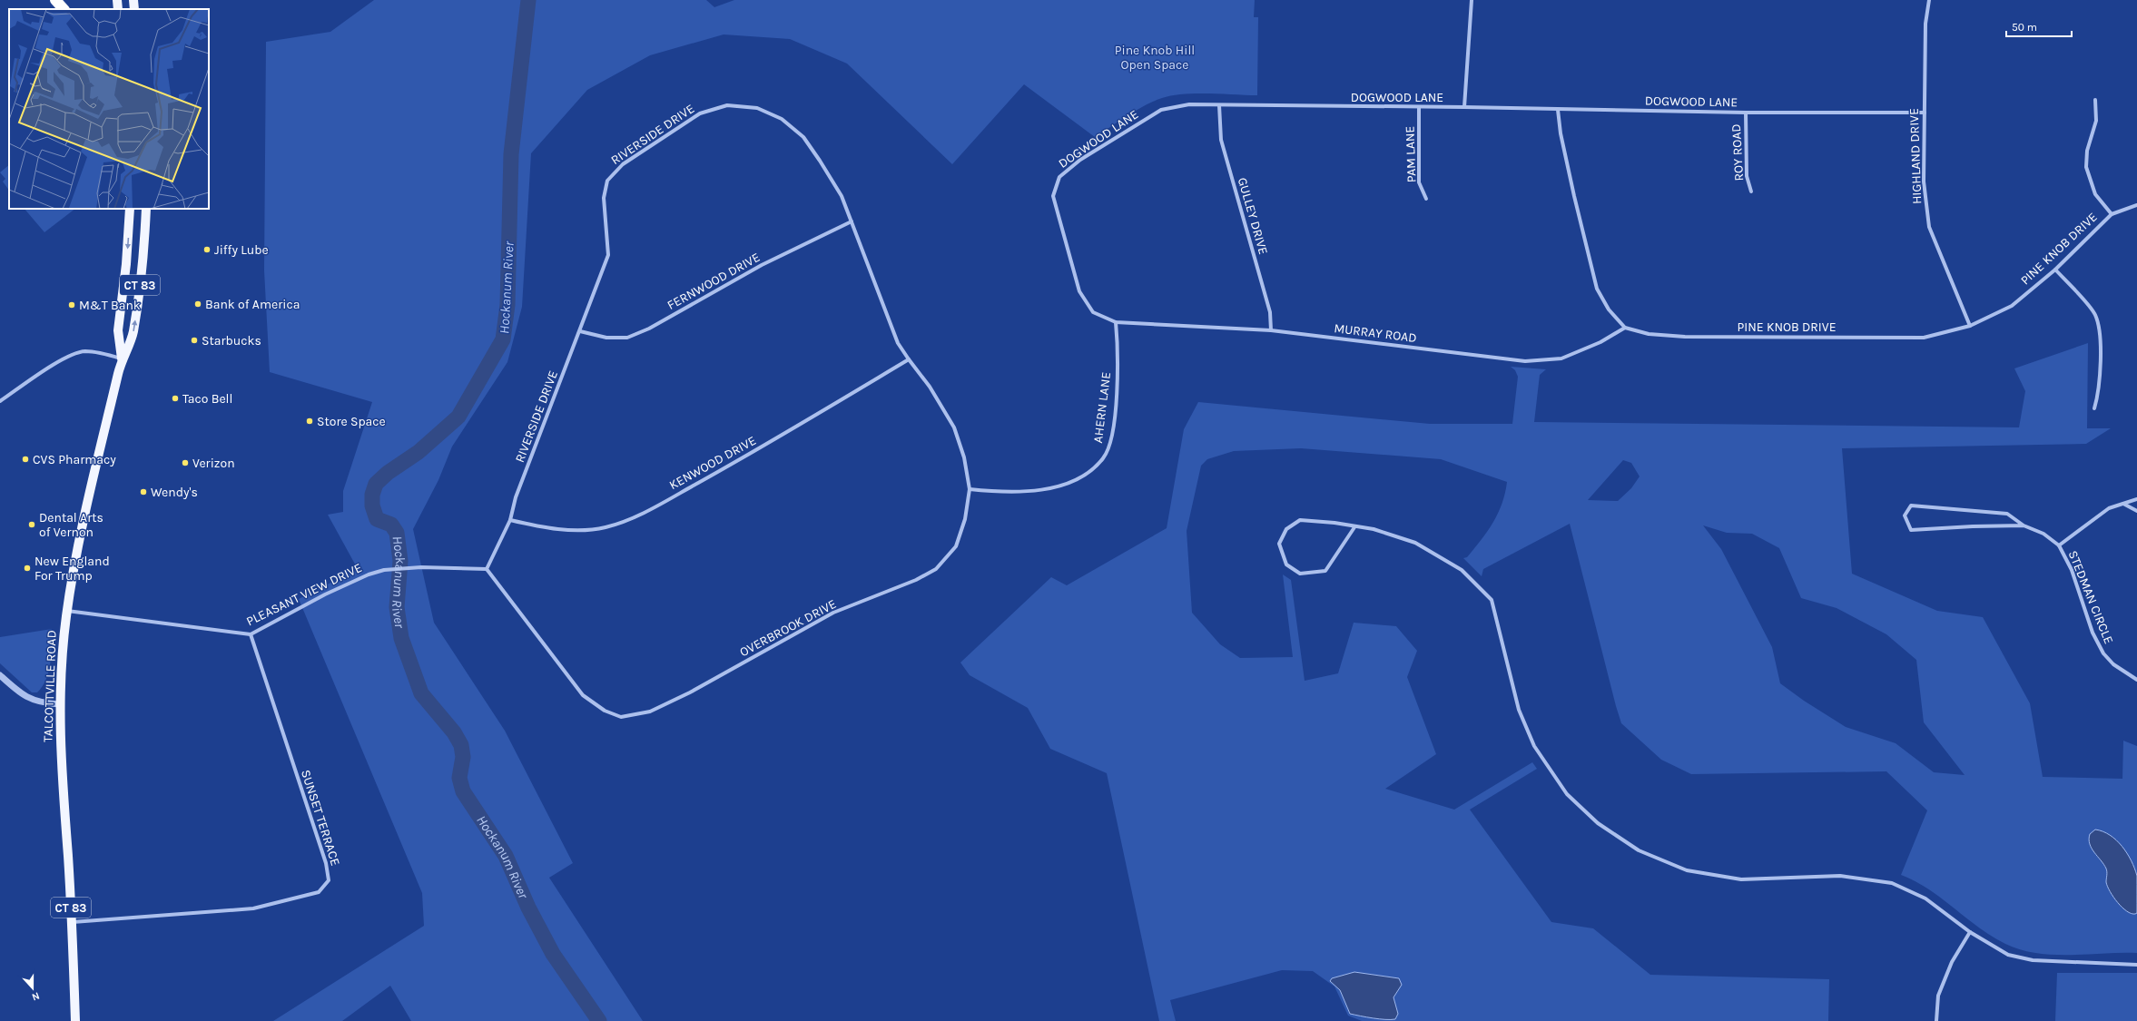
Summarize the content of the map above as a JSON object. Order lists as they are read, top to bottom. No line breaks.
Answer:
{"streets":{"main road":["CT 83","TALCOTTVILLE ROAD"],"street":["DOGWOOD LANE","RIVERSIDE DRIVE","ROY ROAD","PAM LANE","HIGHLAND DRIVE","GULLEY DRIVE","PINE KNOB DRIVE","FERNWOOD DRIVE","MURRAY ROAD","AHERN LANE","KENWOOD DRIVE","PLEASANT VIEW DRIVE","STEDMAN CIRCLE","OVERBROOK DRIVE","SUNSET TERRACE"]},"crossings":[["DOGWOOD LANE","ROY ROAD"],["DOGWOOD LANE","PAM LANE"],["DOGWOOD LANE","HIGHLAND DRIVE"],["DOGWOOD LANE","GULLEY DRIVE"],["DOGWOOD LANE","MURRAY ROAD"],["DOGWOOD LANE","AHERN LANE"],["RIVERSIDE DRIVE","FERNWOOD DRIVE"],["RIVERSIDE DRIVE","KENWOOD DRIVE"],["RIVERSIDE DRIVE","PLEASANT VIEW DRIVE"],["RIVERSIDE DRIVE","OVERBROOK DRIVE"],["HIGHLAND DRIVE","PINE KNOB DRIVE"],["GULLEY DRIVE","MURRAY ROAD"],["PINE KNOB DRIVE","MURRAY ROAD"],["MURRAY ROAD","AHERN LANE"],["AHERN LANE","OVERBROOK DRIVE"],["KENWOOD DRIVE","OVERBROOK DRIVE"],["PLEASANT VIEW DRIVE","OVERBROOK DRIVE"],["PLEASANT VIEW DRIVE","TALCOTTVILLE ROAD"],["PLEASANT VIEW DRIVE","SUNSET TERRACE"],["TALCOTTVILLE ROAD","SUNSET TERRACE"]],"water":["Hockanum River"],"parks":["Pine Knob Hill Open Space"],"places":["Jiffy Lube","Bank of America","M&T Bank","Starbucks","Taco Bell","Store Space","CVS Pharmacy","Verizon","Wendy's","Dental Arts of Vernon","New England For Trump"],"scale_bar":"50 m","north":"bottom"}
